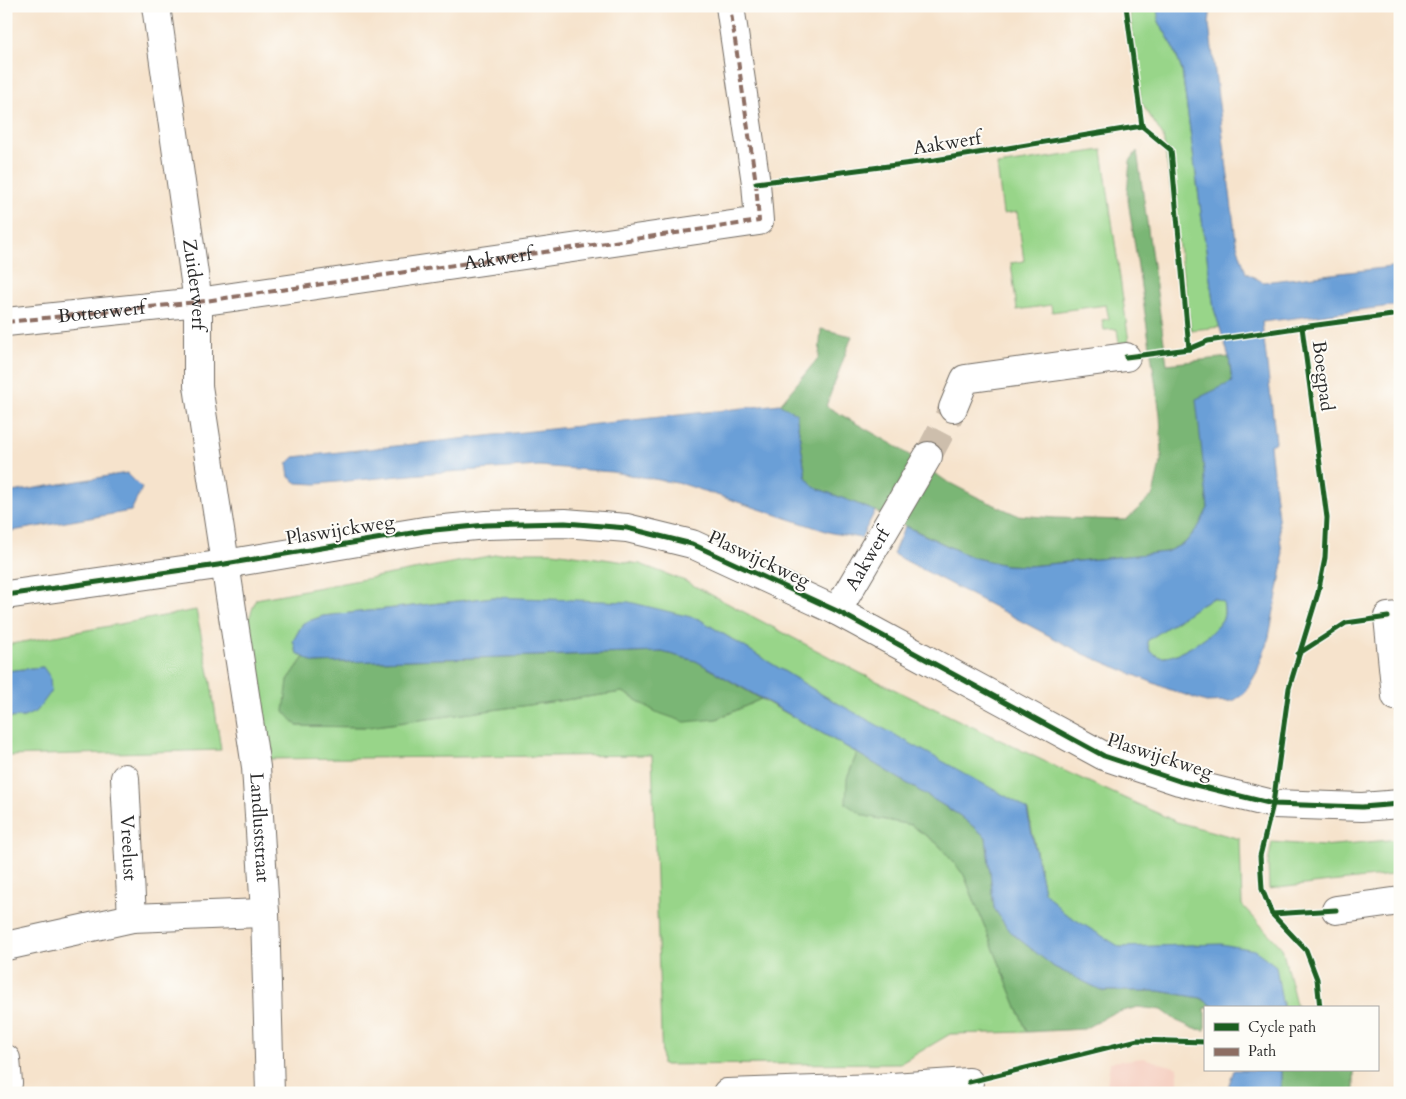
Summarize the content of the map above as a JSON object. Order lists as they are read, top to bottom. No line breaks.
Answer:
{"streets":{"street":["Aakwerf","Zuiderwerf","Botterwerf","Plaswijckweg","Landluststraat","Vreelust"],"cycle path":["Boegpad"]},"crossings":[["Aakwerf","Zuiderwerf"],["Aakwerf","Botterwerf"],["Aakwerf","Plaswijckweg"],["Zuiderwerf","Botterwerf"],["Zuiderwerf","Plaswijckweg"],["Zuiderwerf","Landluststraat"],["Plaswijckweg","Landluststraat"]],"legend":["Cycle path","Path"]}
